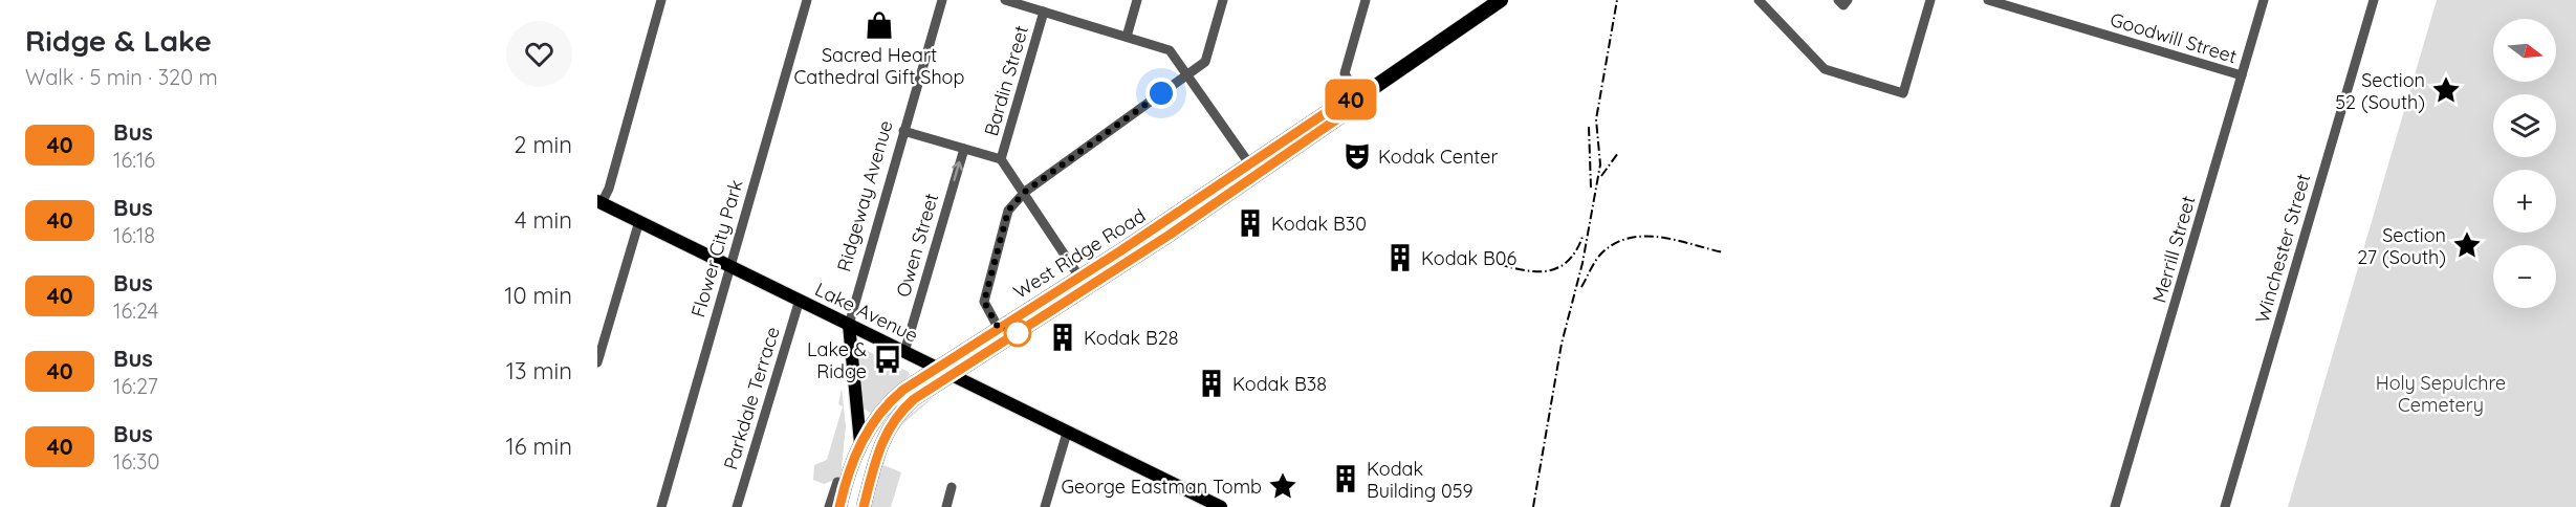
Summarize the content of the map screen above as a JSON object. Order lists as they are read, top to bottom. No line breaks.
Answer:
{"streets":{"highway":["West Ridge Road"],"main road":["Ridgeway Avenue","Lake Avenue"],"street":["Goodwill Street","Bardin Street","Owen Street","Flower City Park","Winchester Street","Merrill Street","Parkdale Terrace"]},"crossings":[["Goodwill Street","Merrill Street"],["Ridgeway Avenue","West Ridge Road"],["Ridgeway Avenue","Lake Avenue"],["Owen Street","Lake Avenue"],["Flower City Park","Lake Avenue"],["West Ridge Road","Lake Avenue"],["Lake Avenue","Parkdale Terrace"]],"parks":["Holy Sepulchre Cemetery"],"places":{"shop":["Sacred Heart Cathedral Gift Shop"],"place":["Section 52 (South)","Section 27 (South)","George Eastman Tomb"],"theatre":["Kodak Center"],"building":["Kodak B30","Kodak B06","Kodak B28","Kodak B38","Kodak Building 059"],"bus stop":["Lake & Ridge"]},"lines":["bus line 40"],"north":"right","page":{"heading":["Ridge & Lake","Walk · 5 min · 320 m"],"on_map":"40","map_buttons":["+","−"],"list":[{"mark":"40","name":"Bus","note":"16:16","value":"2 min"},{"mark":"40","name":"Bus","note":"16:18","value":"4 min"},{"mark":"40","name":"Bus","note":"16:24","value":"10 min"},{"mark":"40","name":"Bus","note":"16:27","value":"13 min"},{"mark":"40","name":"Bus","note":"16:30","value":"16 min"}]}}
